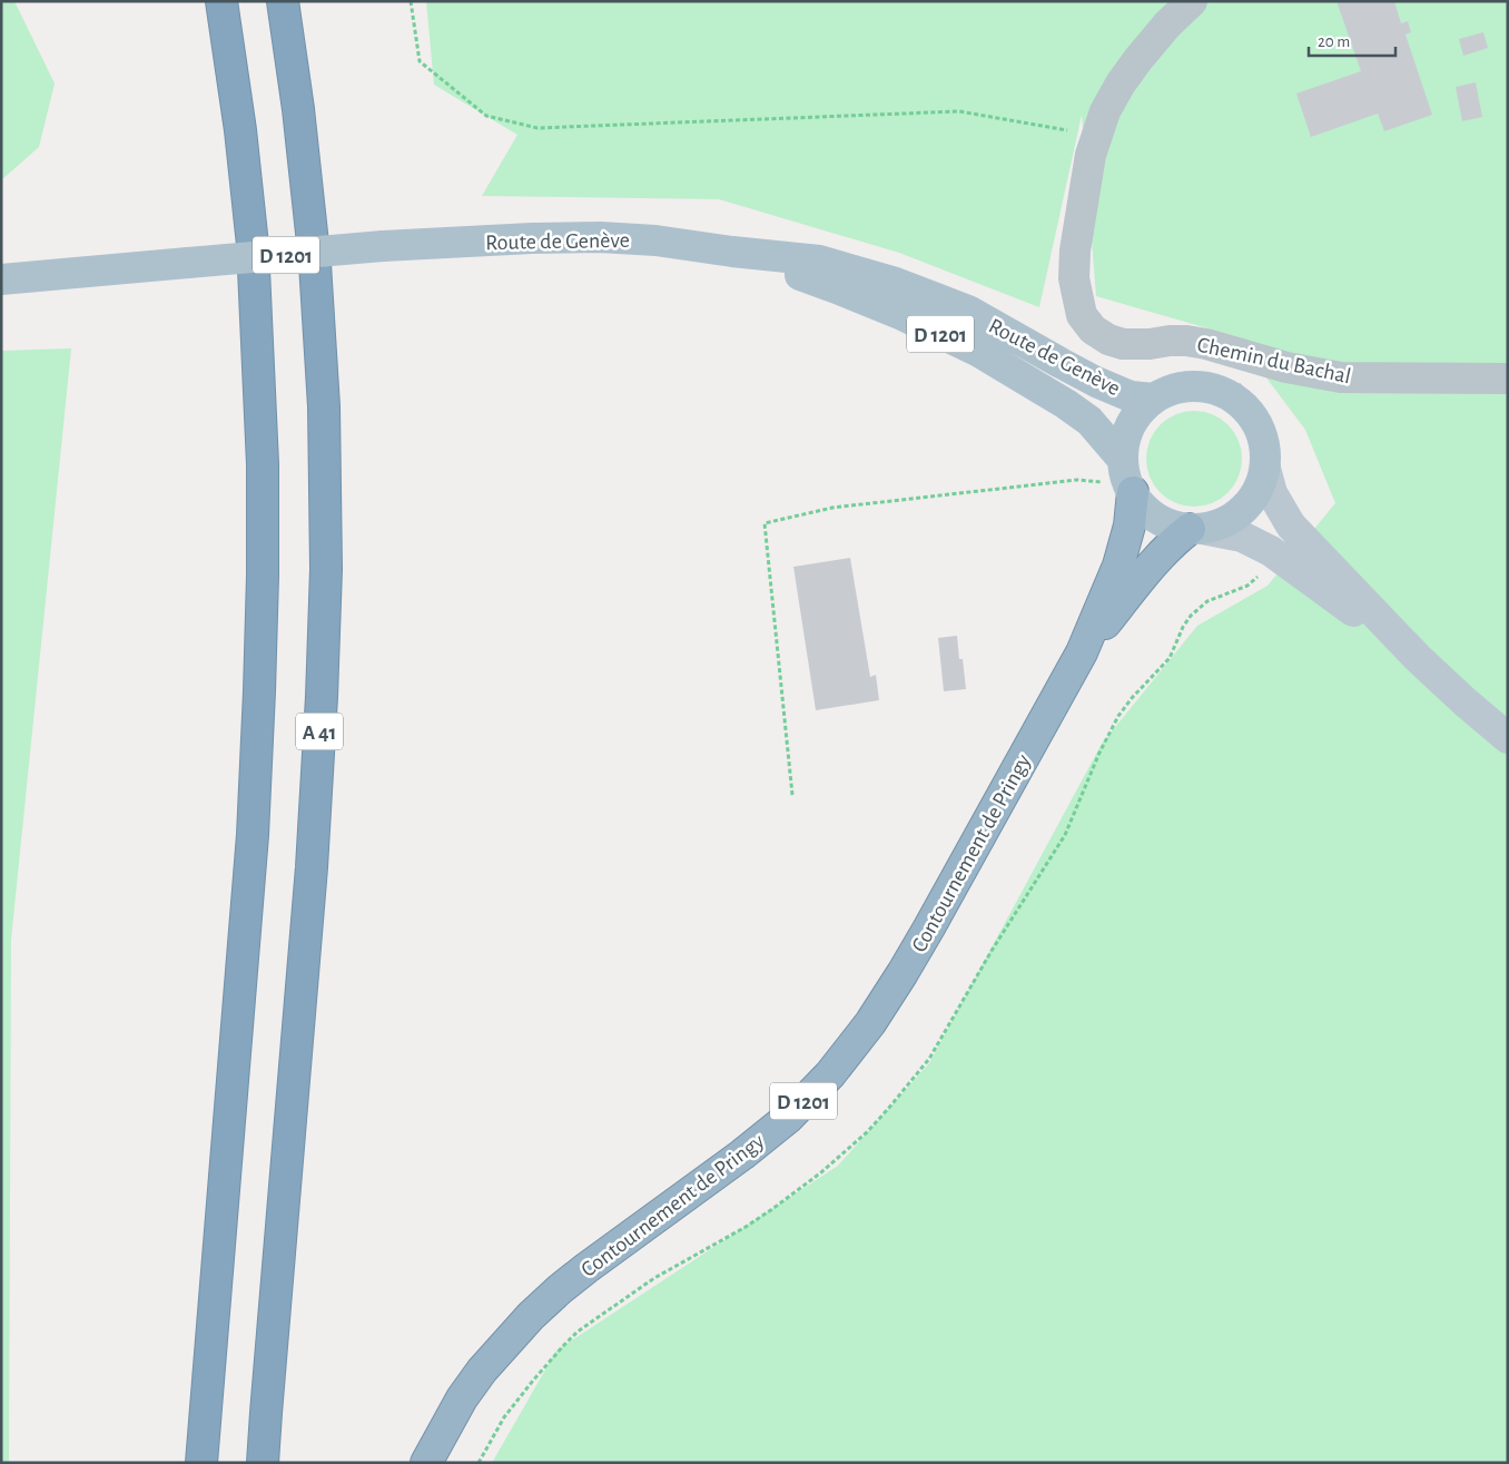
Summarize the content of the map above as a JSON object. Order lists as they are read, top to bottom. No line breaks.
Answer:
{"streets":{"highway":["D 1201","A 41","Contournement de Pringy"],"main road":["Route de Genève"],"street":["Chemin du Bachal"]},"crossings":[["Route de Genève","Contournement de Pringy"]],"scale_bar":"20 m"}
